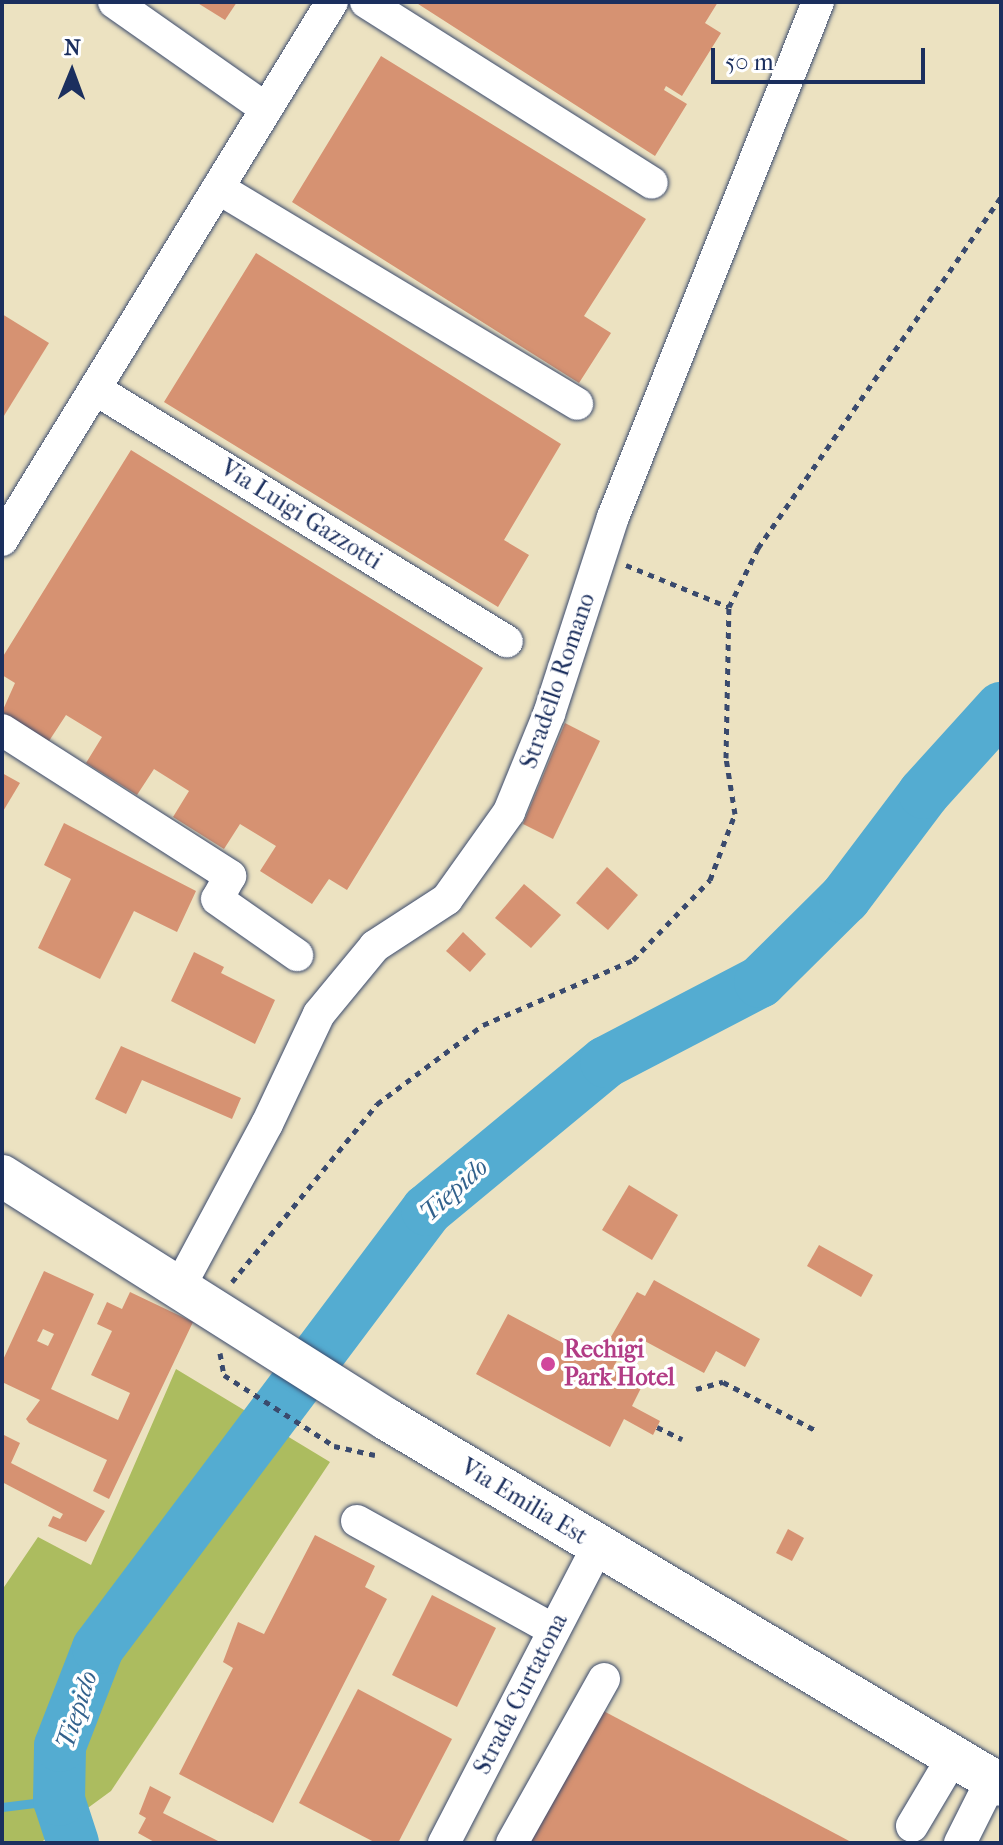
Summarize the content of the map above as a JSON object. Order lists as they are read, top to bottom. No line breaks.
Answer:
{"streets":{"main road":["Via Emilia Est"],"street":["Via Luigi Gazzotti","Stradello Romano","Strada Curtatona"]},"crossings":[["Stradello Romano","Via Emilia Est"],["Via Emilia Est","Strada Curtatona"]],"water":["Tiepido"],"places":["Rechigi Park Hotel"],"scale_bar":"50 m","north":"top"}
